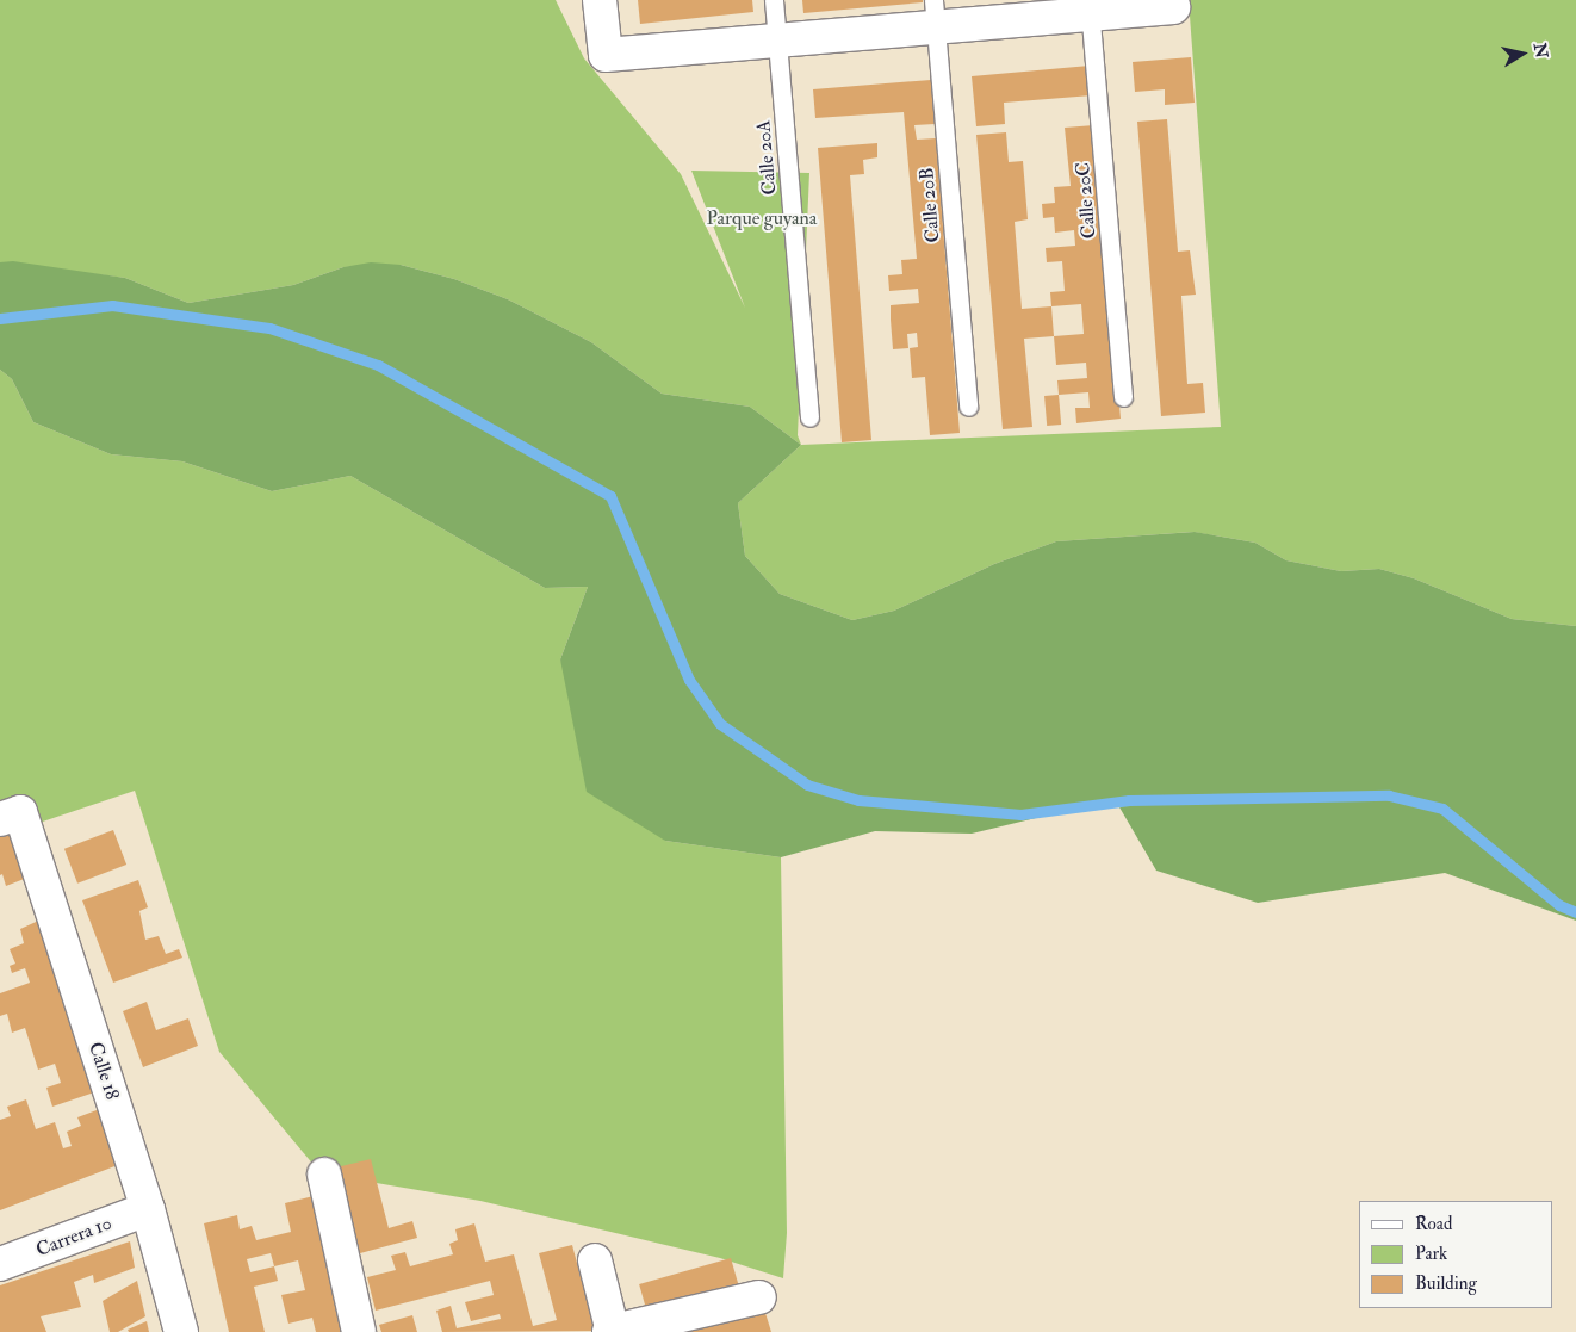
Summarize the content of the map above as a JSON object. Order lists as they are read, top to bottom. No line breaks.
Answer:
{"streets":{"street":["Calle 18","Carrera 10"],"lane":["Calle 20A","Calle 20C","Calle 20B"]},"crossings":[["Calle 18","Carrera 10"]],"parks":["Parque guyana"],"legend":["Road","Park","Building"],"north":"right"}
